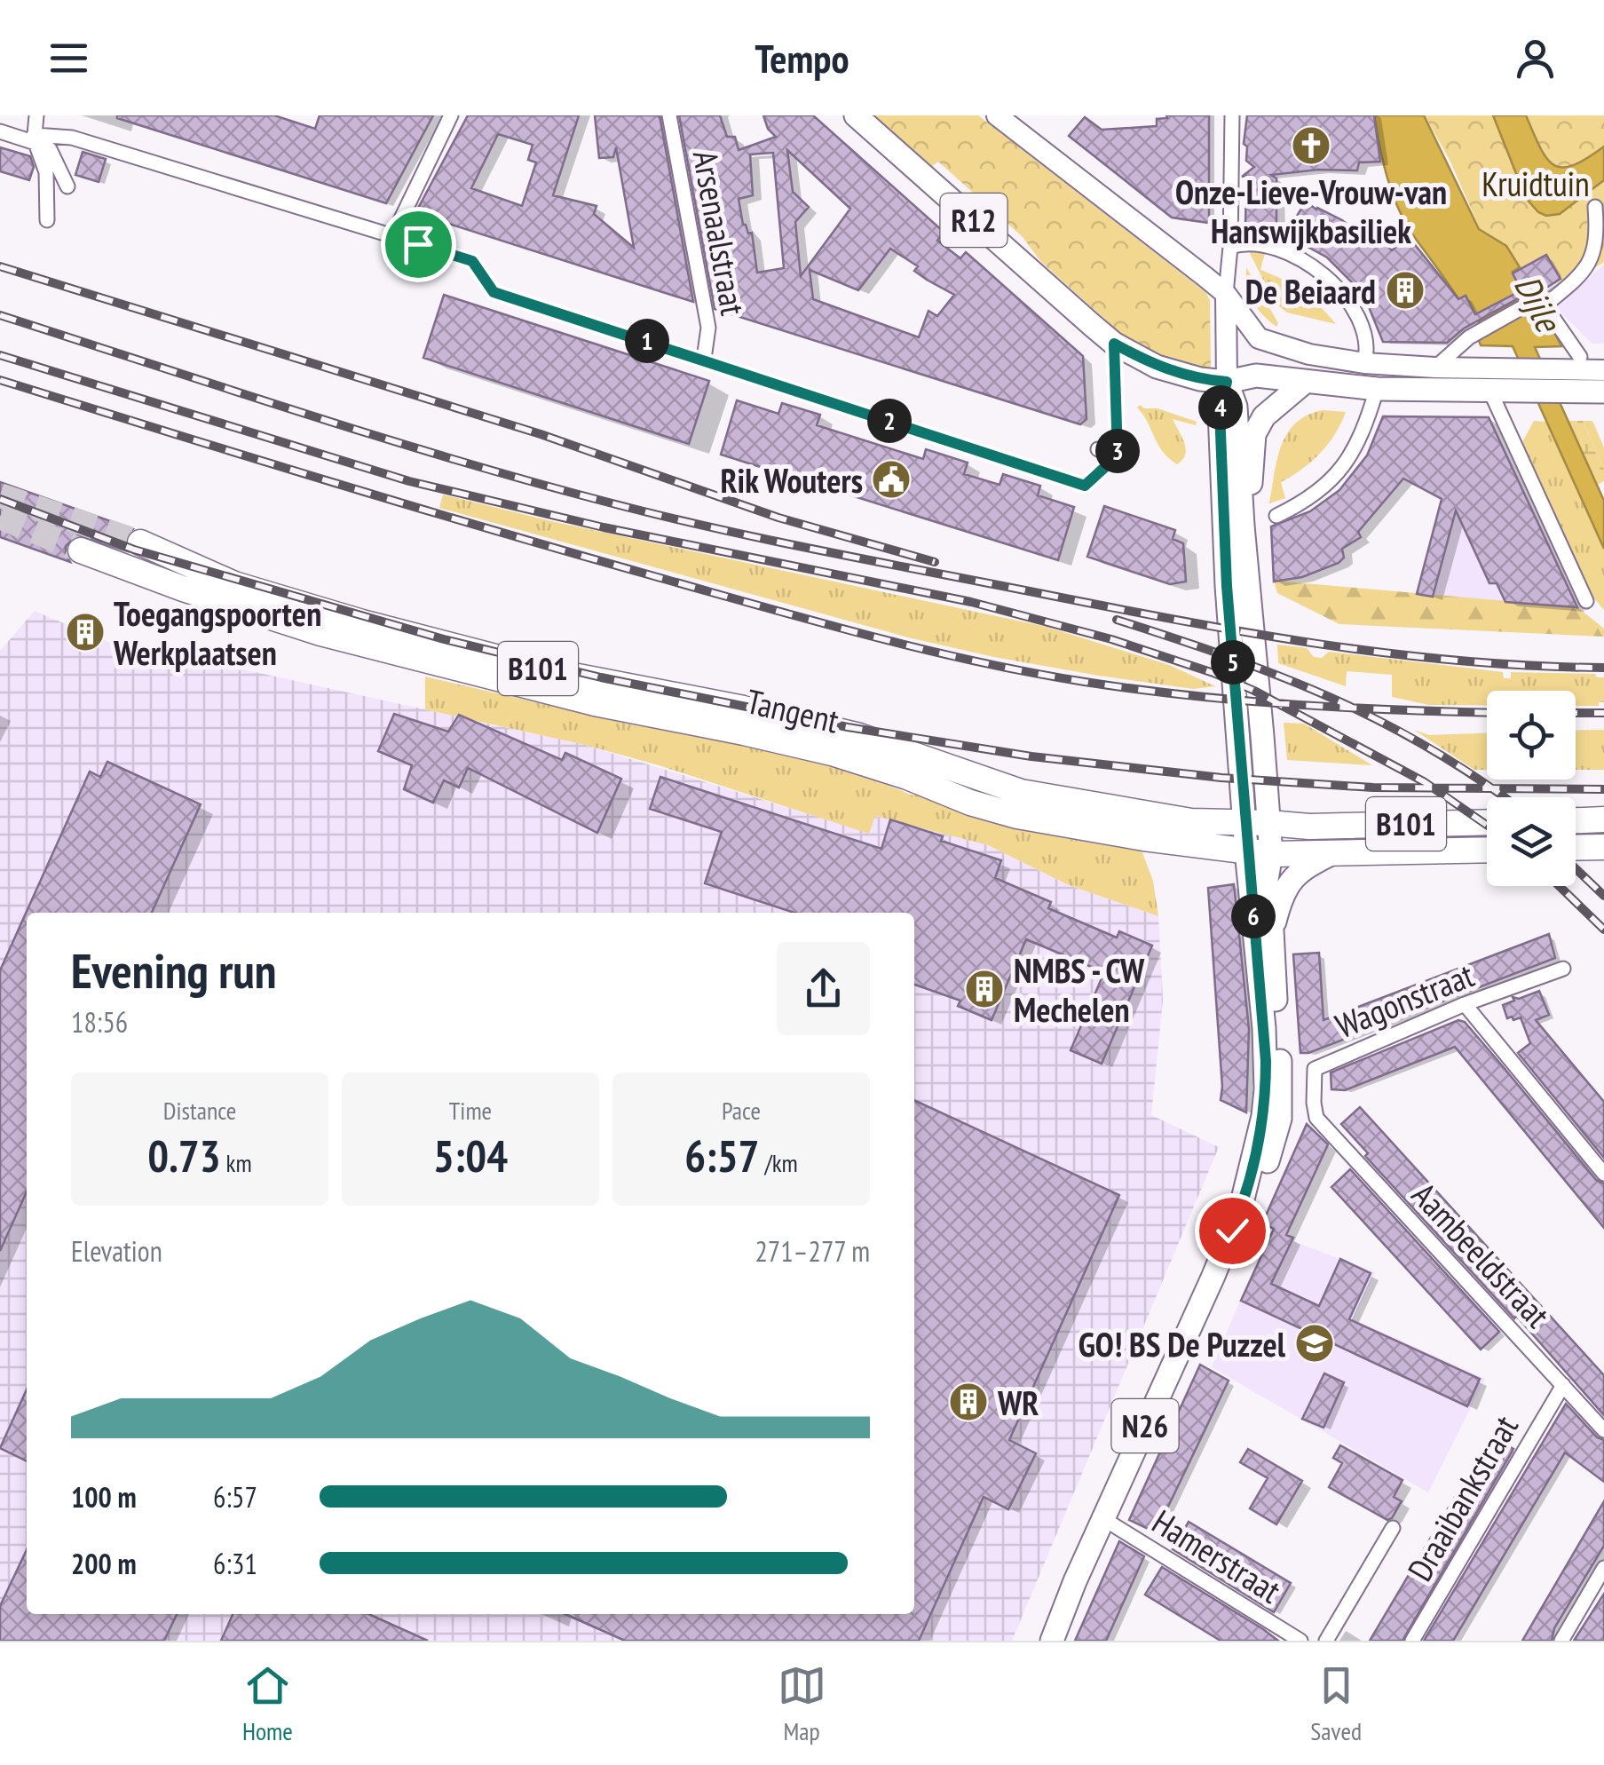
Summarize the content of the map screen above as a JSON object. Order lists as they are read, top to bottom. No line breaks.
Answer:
{"streets":{"highway":["B101","Tangent"],"main road":["R12","N26"],"street":["Arsenaalstraat","Wagonstraat","Aambeeldstraat","Draaibankstraat","Hamerstraat"]},"crossings":[["R12","N26"],["Tangent","N26"],["Wagonstraat","Aambeeldstraat"],["Aambeeldstraat","Draaibankstraat"],["N26","Hamerstraat"]],"water":["Dijle"],"parks":["Kruidtuin"],"places":{"church":["Onze-Lieve-Vrouw-van Hanswijkbasiliek"],"building":["De Beiaard","Toegangspoorten Werkplaatsen","NMBS - CW Mechelen","WR"],"public building":["Rik Wouters"],"school or university":["GO! BS De Puzzel"]},"page":{"header":"Tempo","pins":["1","4","2","3","5","6"],"heading":["Evening run","18:56"],"stats":[["Distance","0.73 km"],["Time","5:04"],["Pace","6:57 /km"]],"chart":["Elevation","271–277 m"],"list":[{"name":"100 m","note":"6:57"},{"name":"200 m","note":"6:31"}],"tabs":["Home","Map","Saved"]}}
